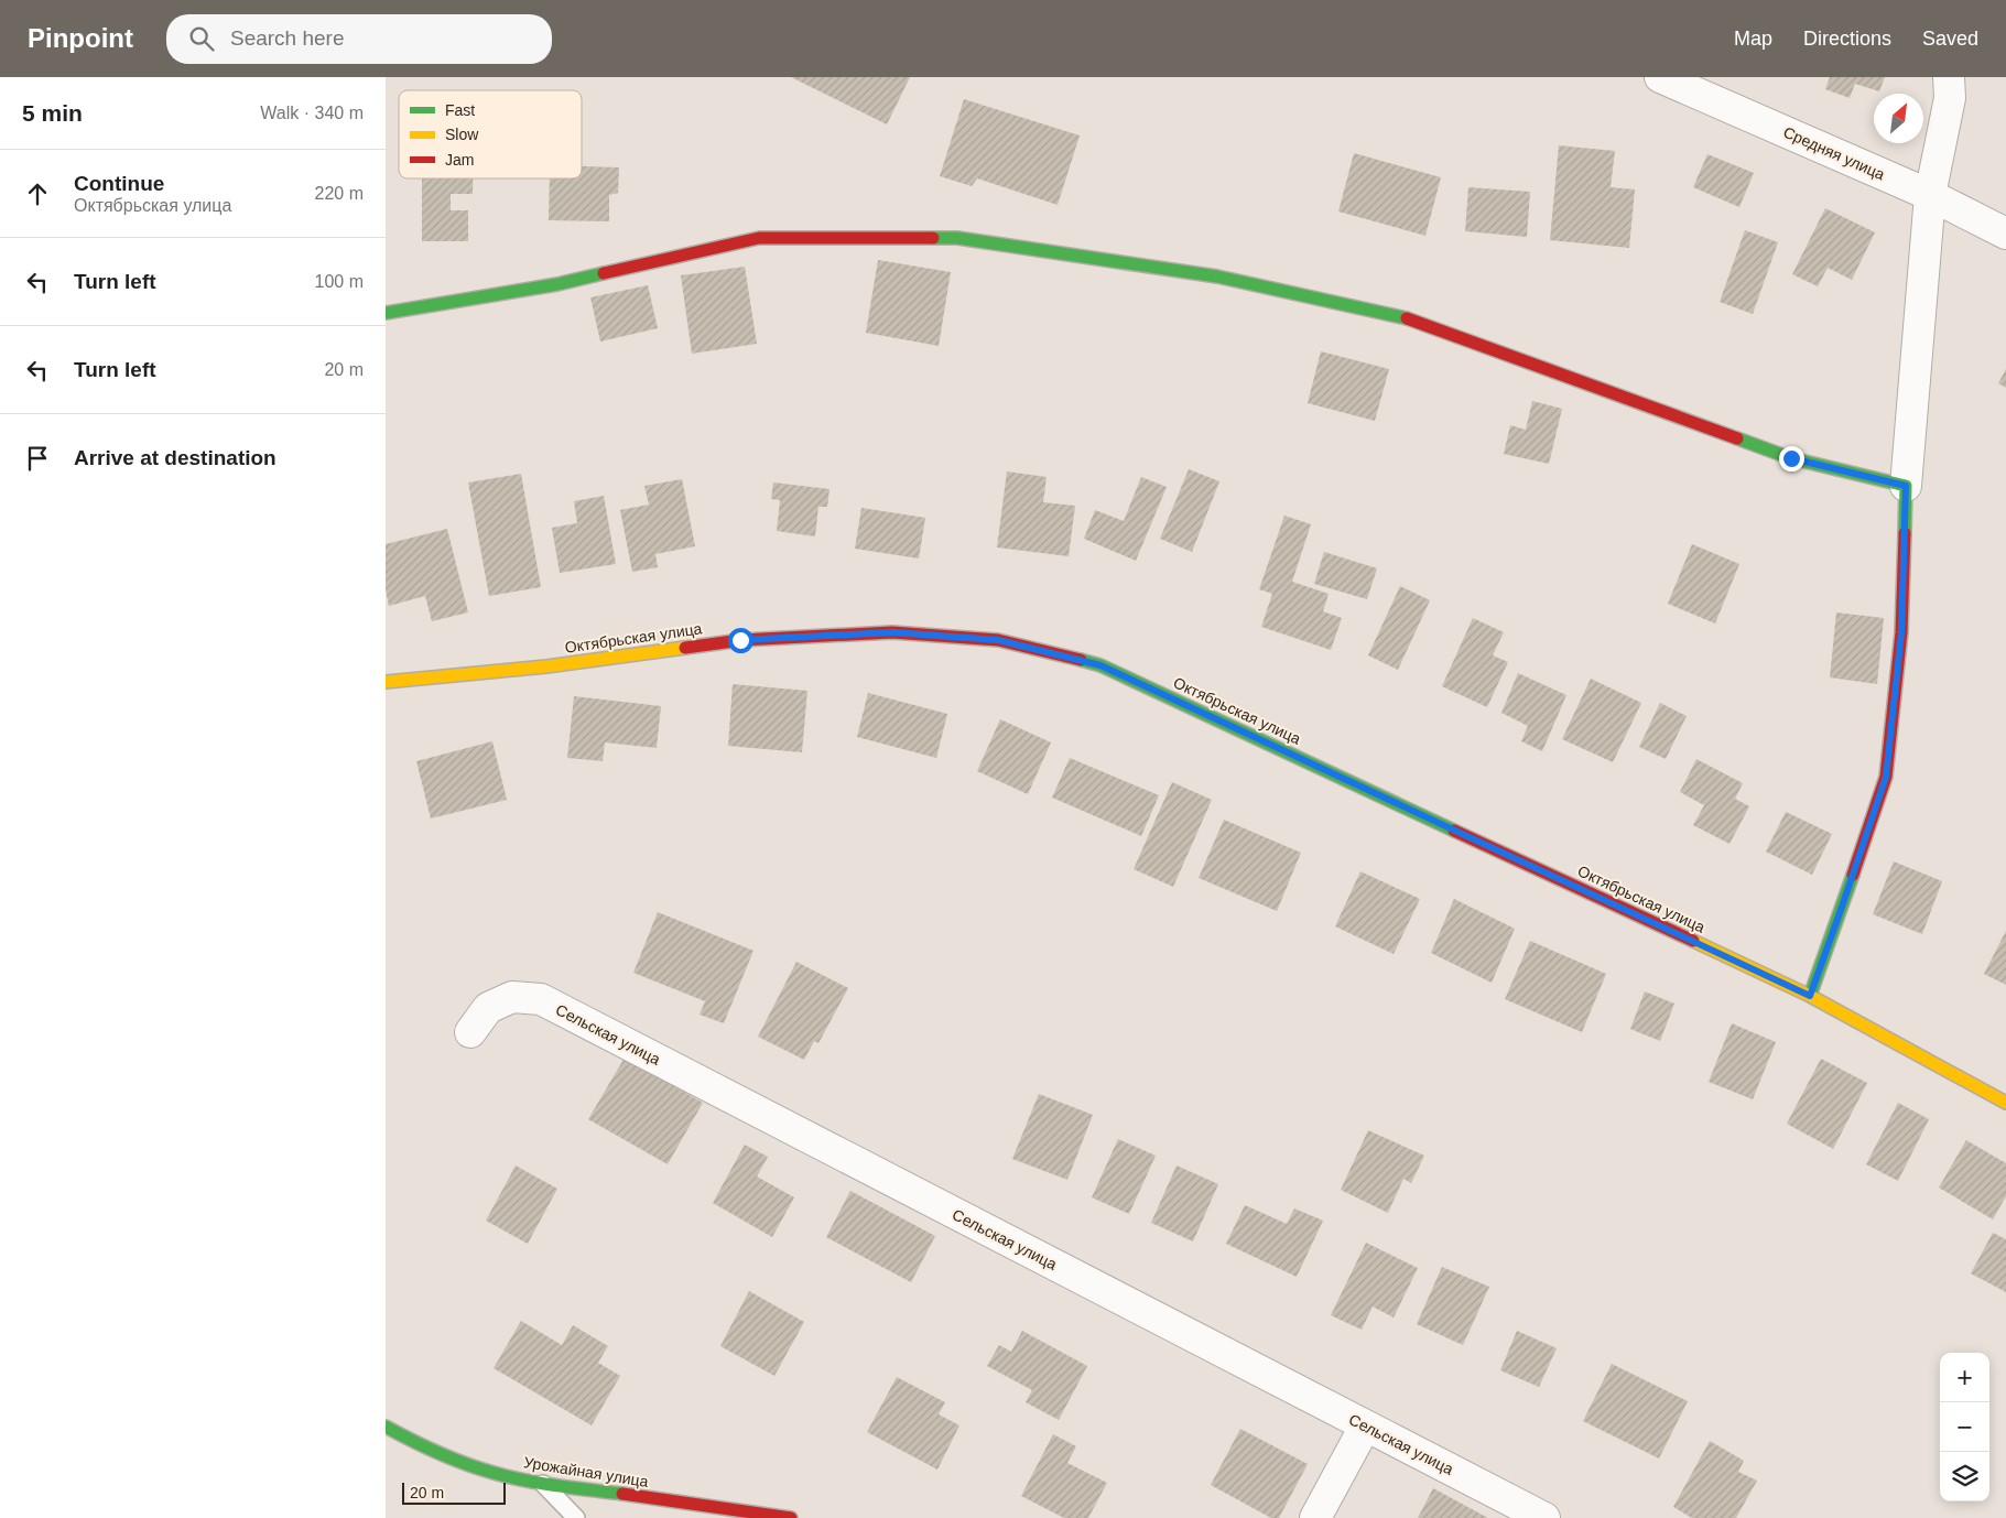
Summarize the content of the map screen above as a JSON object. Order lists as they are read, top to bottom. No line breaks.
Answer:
{"streets":{"street":["Средняя улица","Октябрьская улица","Сельская улица","Урожайная улица"]},"legend":["Fast","Slow","Jam"],"scale_bar":"20 m","north":"top right","page":{"header":"Pinpoint","search":"Search here","nav":["Map","Directions","Saved"],"heading":["5 min","Walk · 340 m"],"list":[["Continue","Октябрьская улица","220 m"],["Turn left","100 m"],["Turn left","20 m"],"Arrive at destination"],"map_buttons":["+","−"],"scale":"20 m"}}
